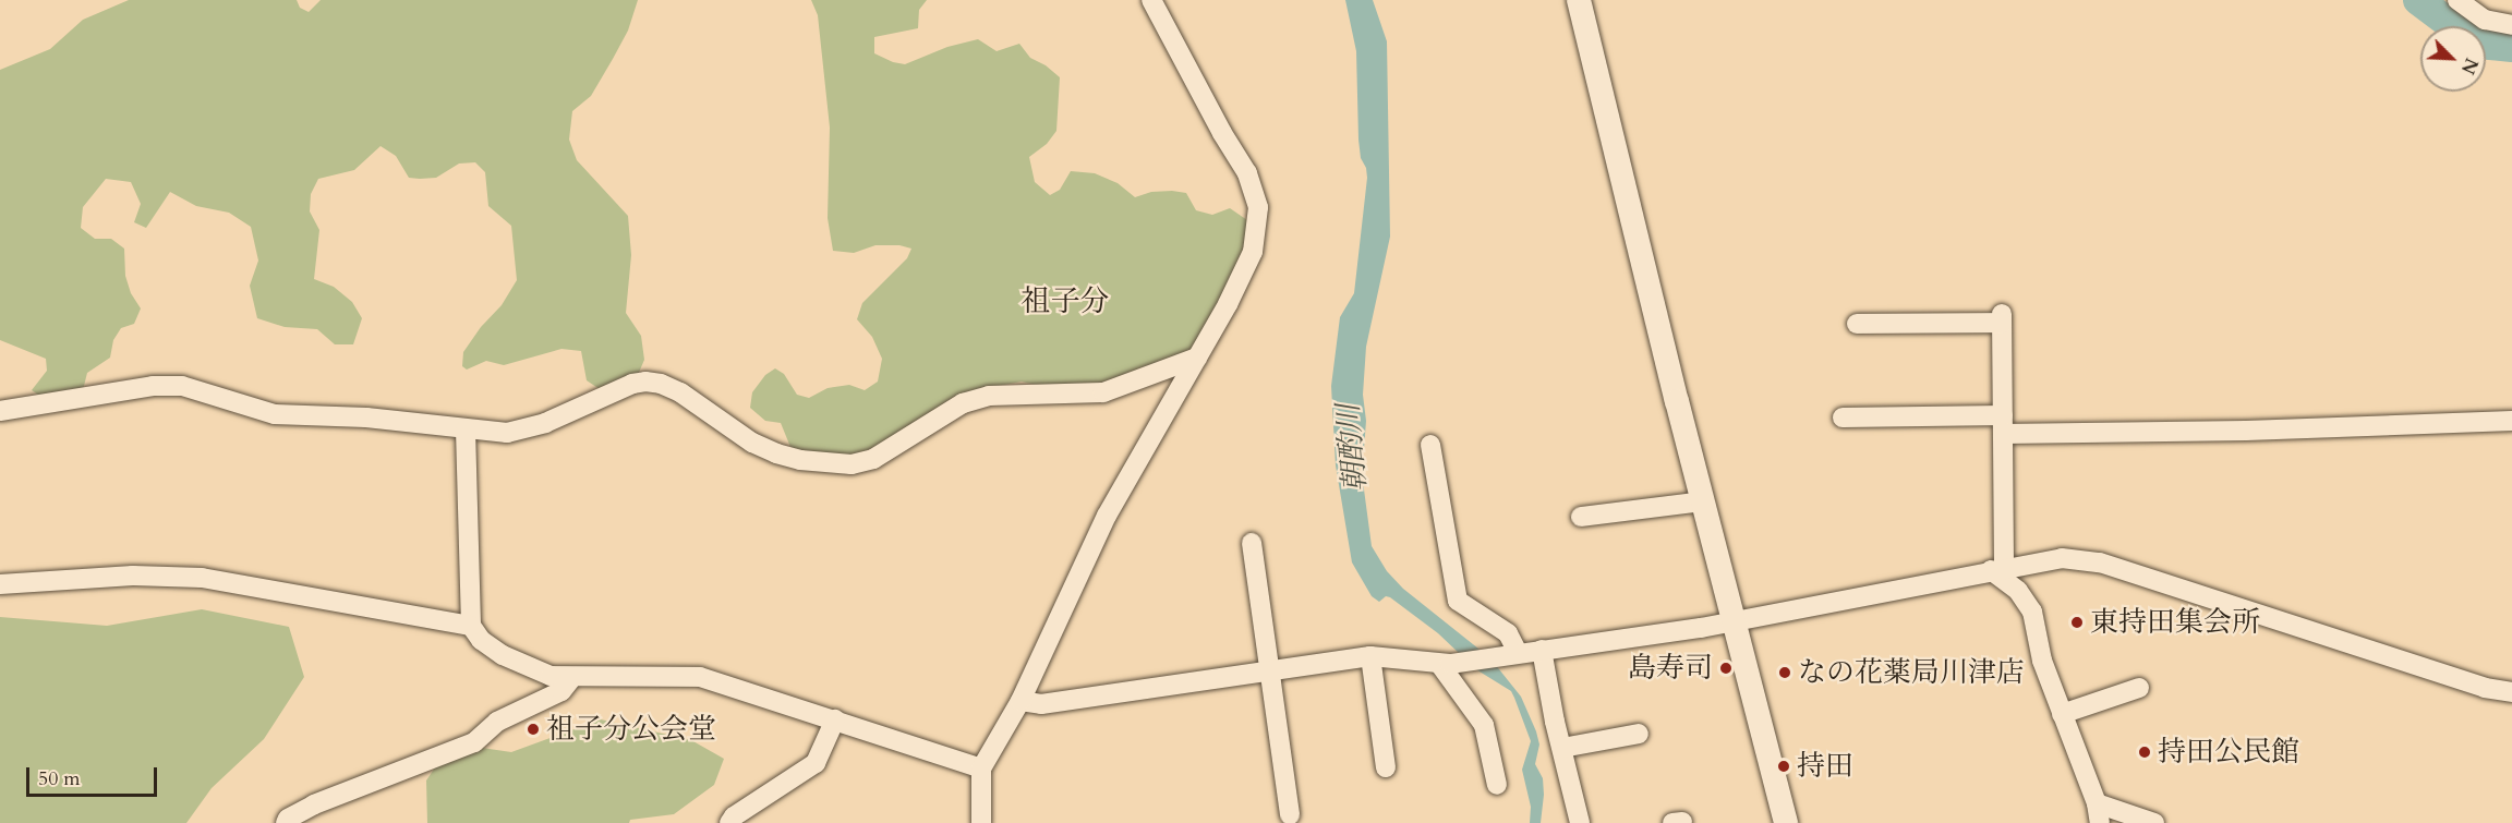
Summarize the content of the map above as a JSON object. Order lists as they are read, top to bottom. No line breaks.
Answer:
{"districts":["祖子分"],"water":["朝酌川"],"places":["東持田集会所","島寿司","なの花薬局川津店","祖子分公会堂","持田公民館","持田"],"scale_bar":"50 m","north":"bottom right"}
